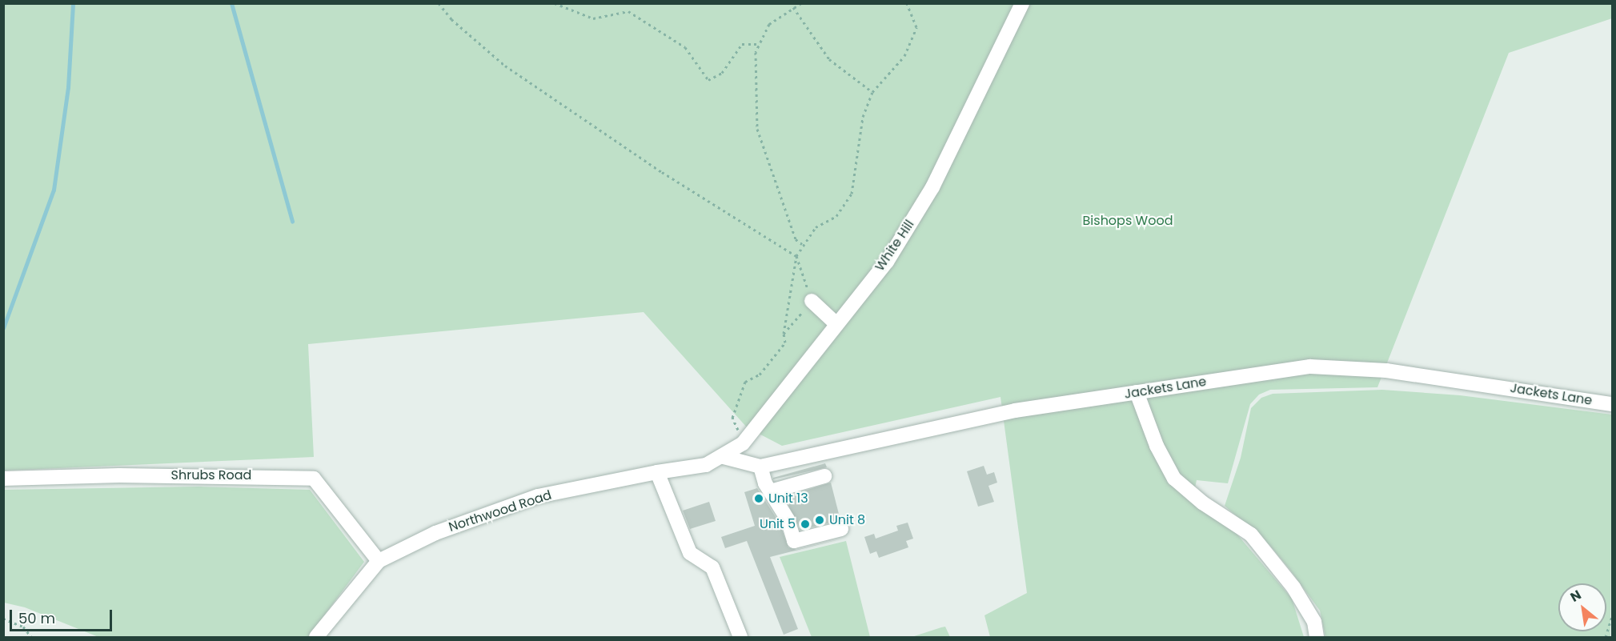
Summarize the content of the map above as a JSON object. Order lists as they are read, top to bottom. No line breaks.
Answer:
{"streets":{"street":["White Hill","Jackets Lane","Shrubs Road","Northwood Road"]},"crossings":[["White Hill","Jackets Lane"],["White Hill","Northwood Road"],["Jackets Lane","Northwood Road"],["Shrubs Road","Northwood Road"]],"parks":["Bishops Wood"],"places":["Unit 13","Unit 8","Unit 5"],"scale_bar":"50 m","north":"top left"}
